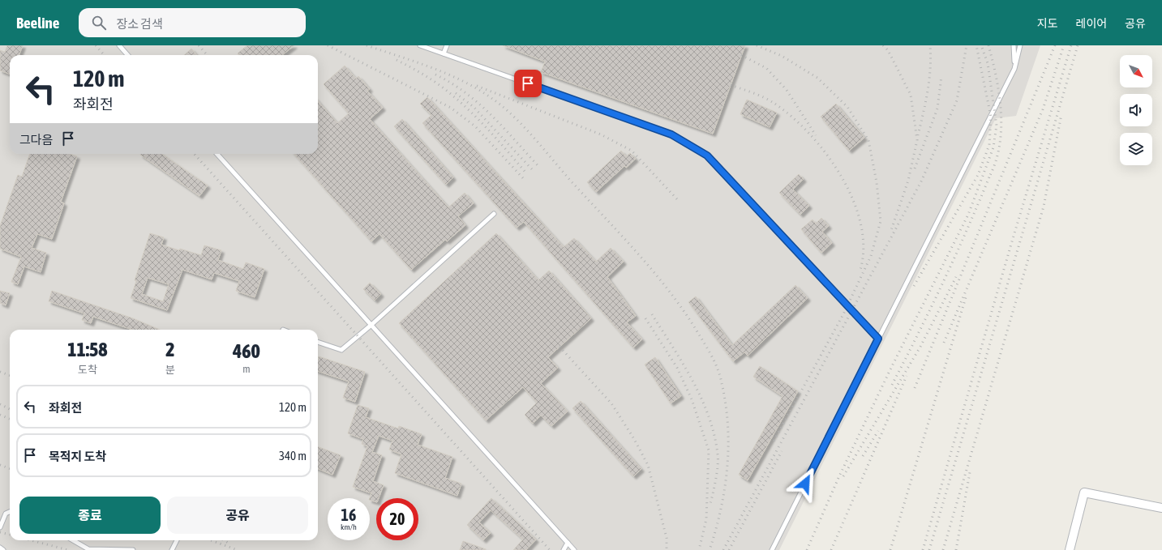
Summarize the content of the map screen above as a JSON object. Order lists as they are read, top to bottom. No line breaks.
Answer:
{"north":"bottom right","page":{"header":"Beeline","search":"장소 검색","nav":["지도","레이어","공유"],"turn":["120 m","좌회전"],"then":"그다음","eta":["11:58","도착","2","분","460","m"],"list":[{"name":"좌회전","value":"120 m"},{"name":"목적지 도착","value":"340 m"}],"buttons":["종료","공유"],"speed":"16 km/h","limit":"20"}}
